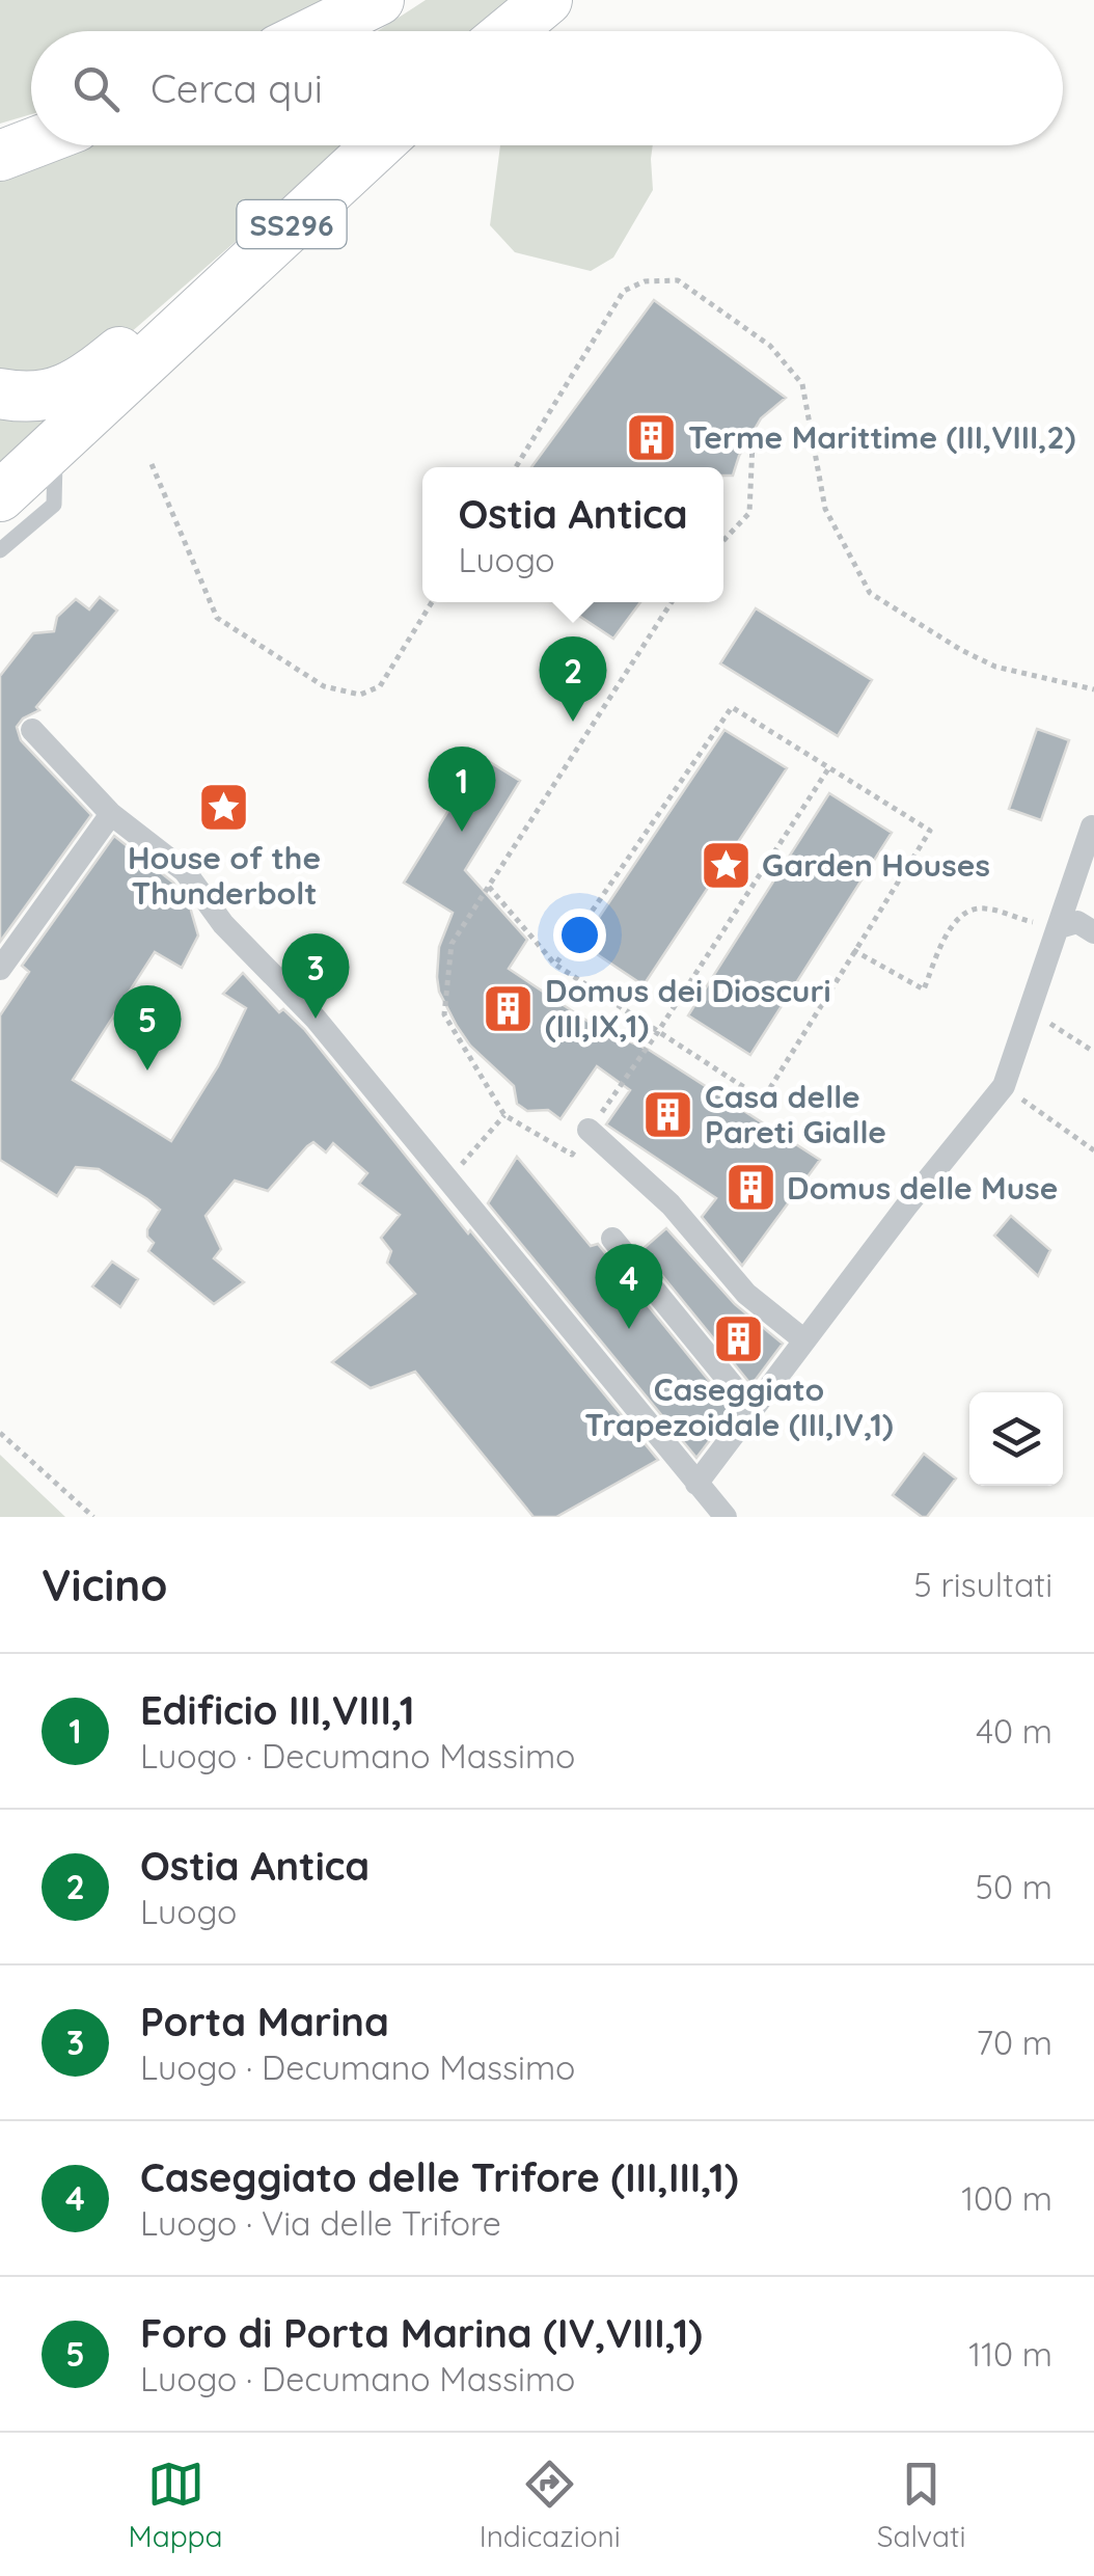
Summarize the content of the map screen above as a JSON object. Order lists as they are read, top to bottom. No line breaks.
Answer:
{"streets":{"main road":["SS296"]},"places":{"building":["Terme Marittime (III,VIII,2)","Domus dei Dioscuri (III,IX,1)","Casa delle Pareti Gialle","Domus delle Muse","Caseggiato Trapezoidale (III,IV,1)"],"place":["House of the Thunderbolt","Garden Houses"]},"page":{"search":"Cerca qui","popup":["Ostia Antica","Luogo"],"pins":["2","1","3","5","4"],"heading":["Vicino","5 risultati"],"list":[{"mark":"1","name":"Edificio III,VIII,1","note":"Luogo · Decumano Massimo","value":"40 m"},{"mark":"2","name":"Ostia Antica","note":"Luogo","value":"50 m"},{"mark":"3","name":"Porta Marina","note":"Luogo · Decumano Massimo","value":"70 m"},{"mark":"4","name":"Caseggiato delle Trifore (III,III,1)","note":"Luogo · Via delle Trifore","value":"100 m"},{"mark":"5","name":"Foro di Porta Marina (IV,VIII,1)","note":"Luogo · Decumano Massimo","value":"110 m"}],"nav":["Mappa","Indicazioni","Salvati"]}}
